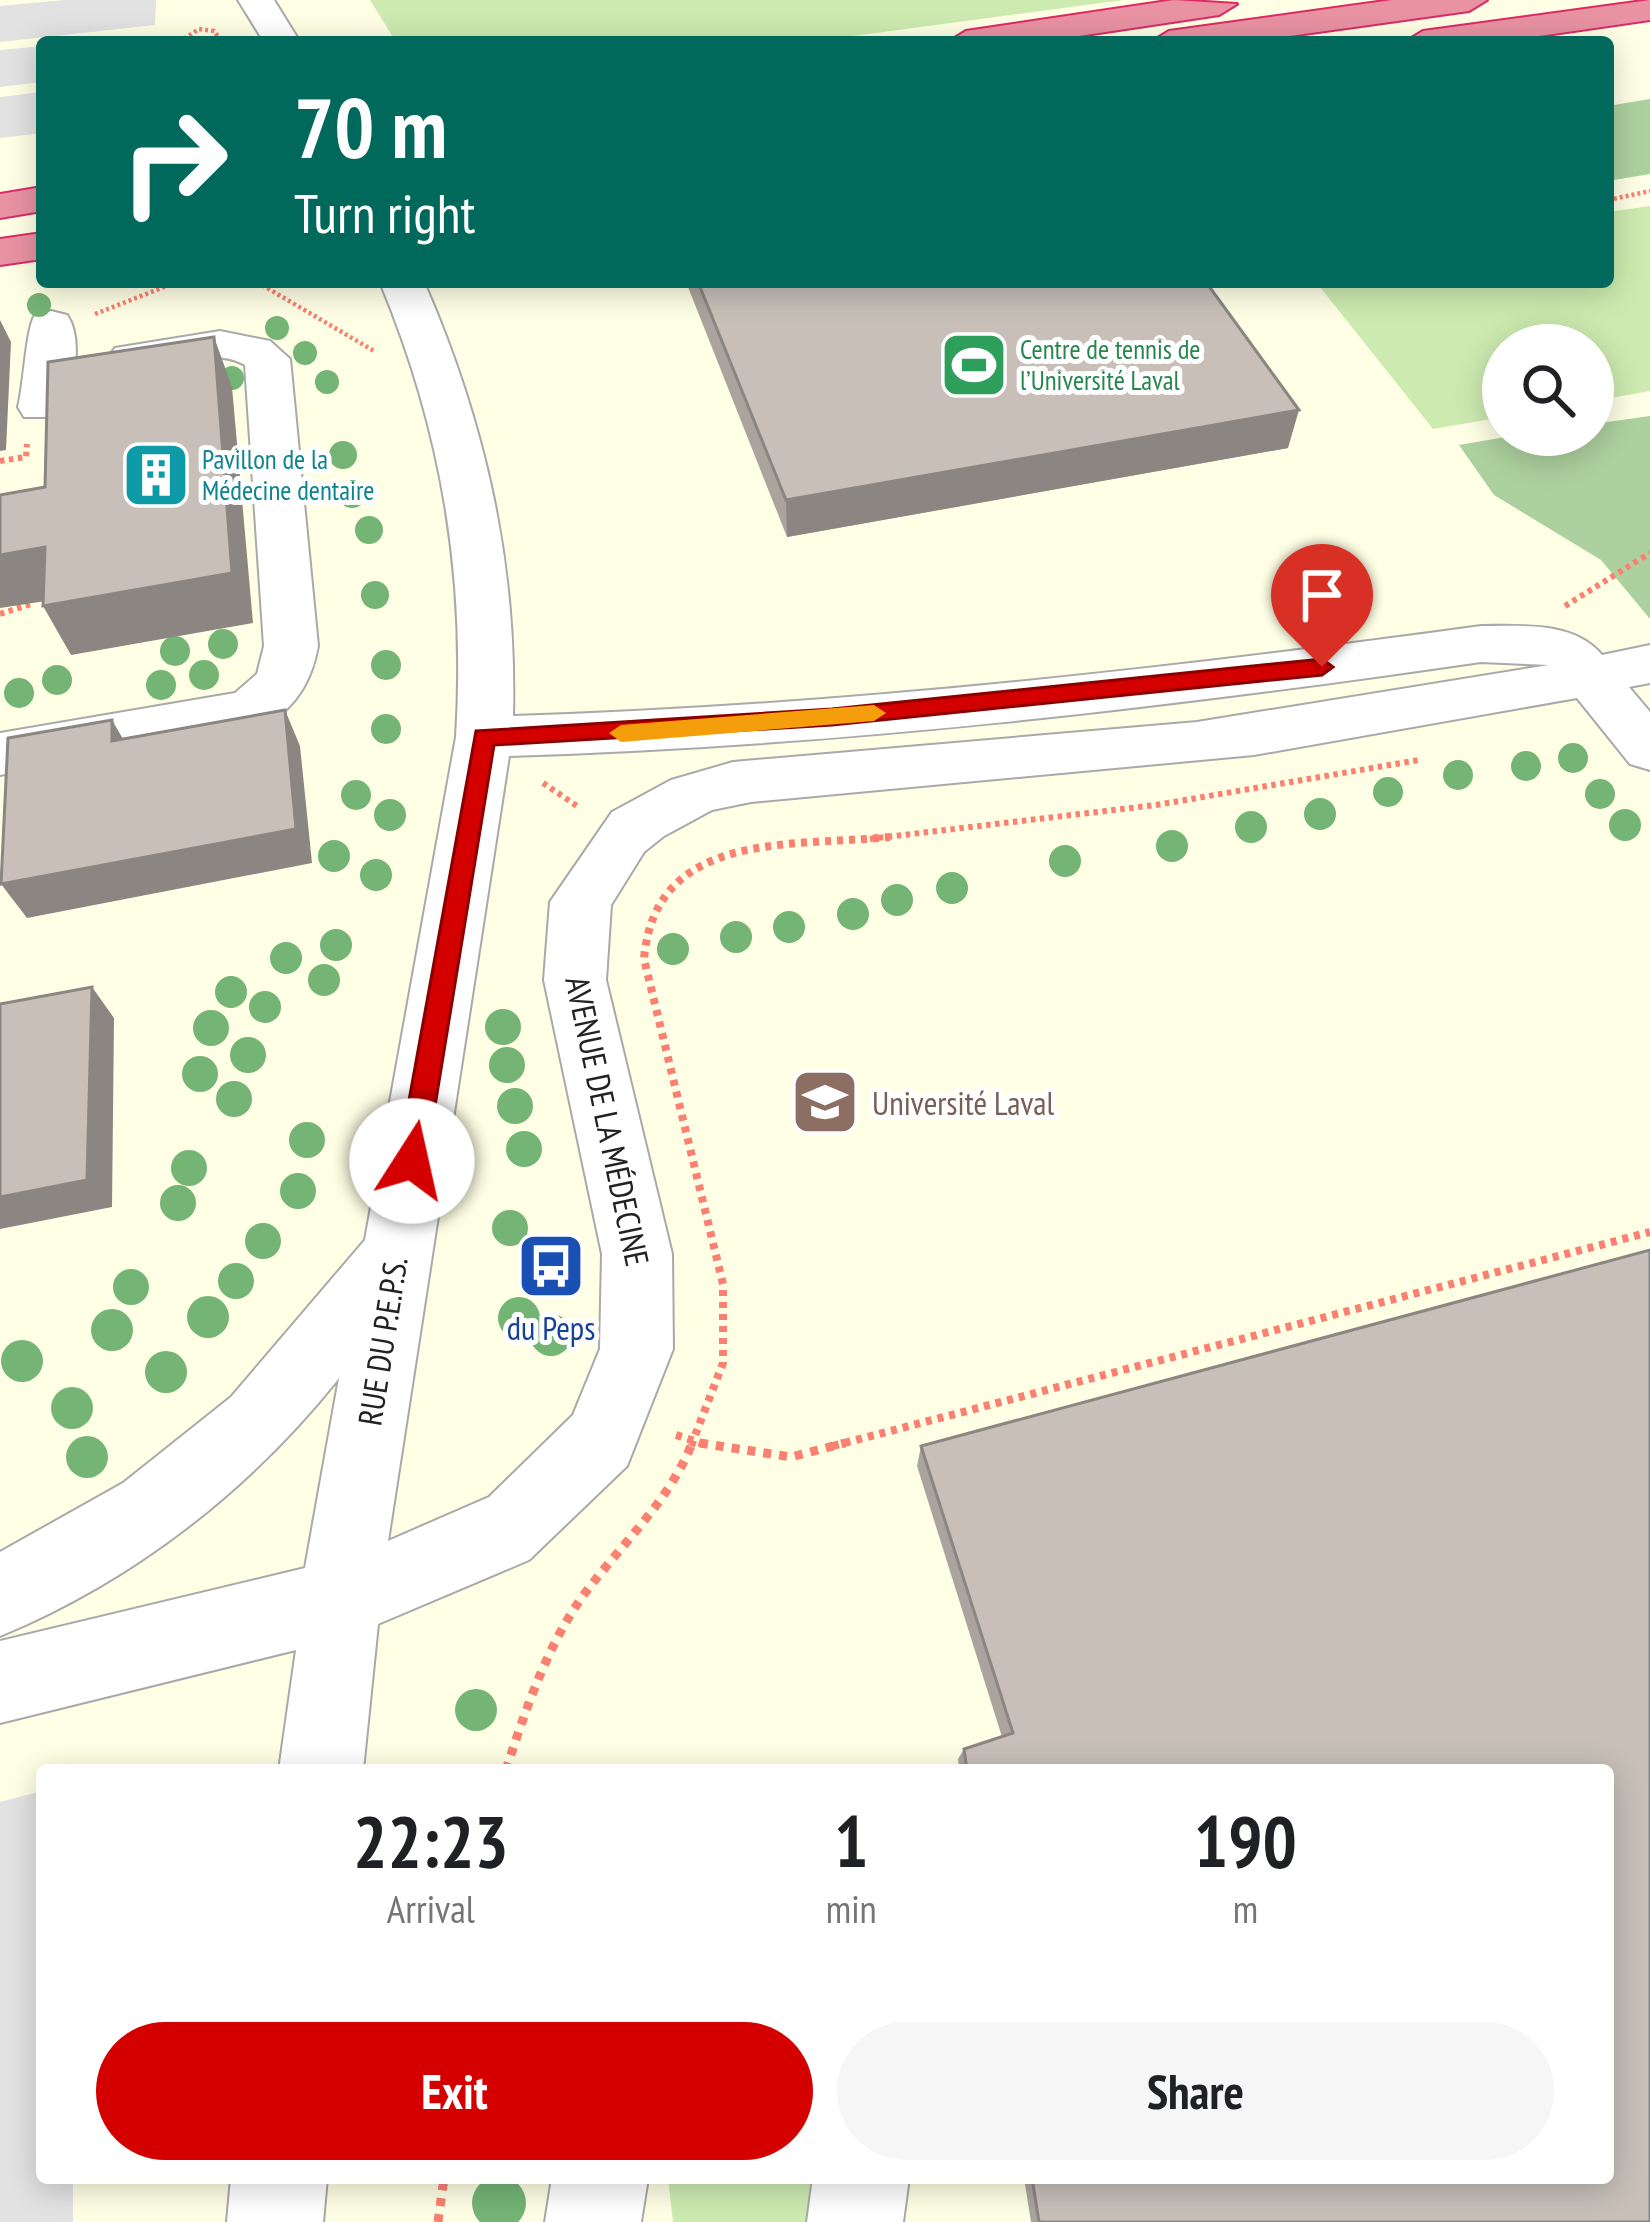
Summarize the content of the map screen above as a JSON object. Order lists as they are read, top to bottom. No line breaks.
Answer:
{"streets":{"street":["AVENUE DE LA MÉDECINE","RUE DU P.E.P.S."]},"crossings":[["AVENUE DE LA MÉDECINE","RUE DU P.E.P.S."]],"places":{"sports":["Centre de tennis de l’Université Laval"],"building":["Pavillon de la Médecine dentaire"],"school or university":["Université Laval"],"bus stop":["du Peps"]},"page":{"turn":["70 m","Turn right"],"eta":["22:23","Arrival","1","min","190","m"],"buttons":["Exit","Share"]}}
